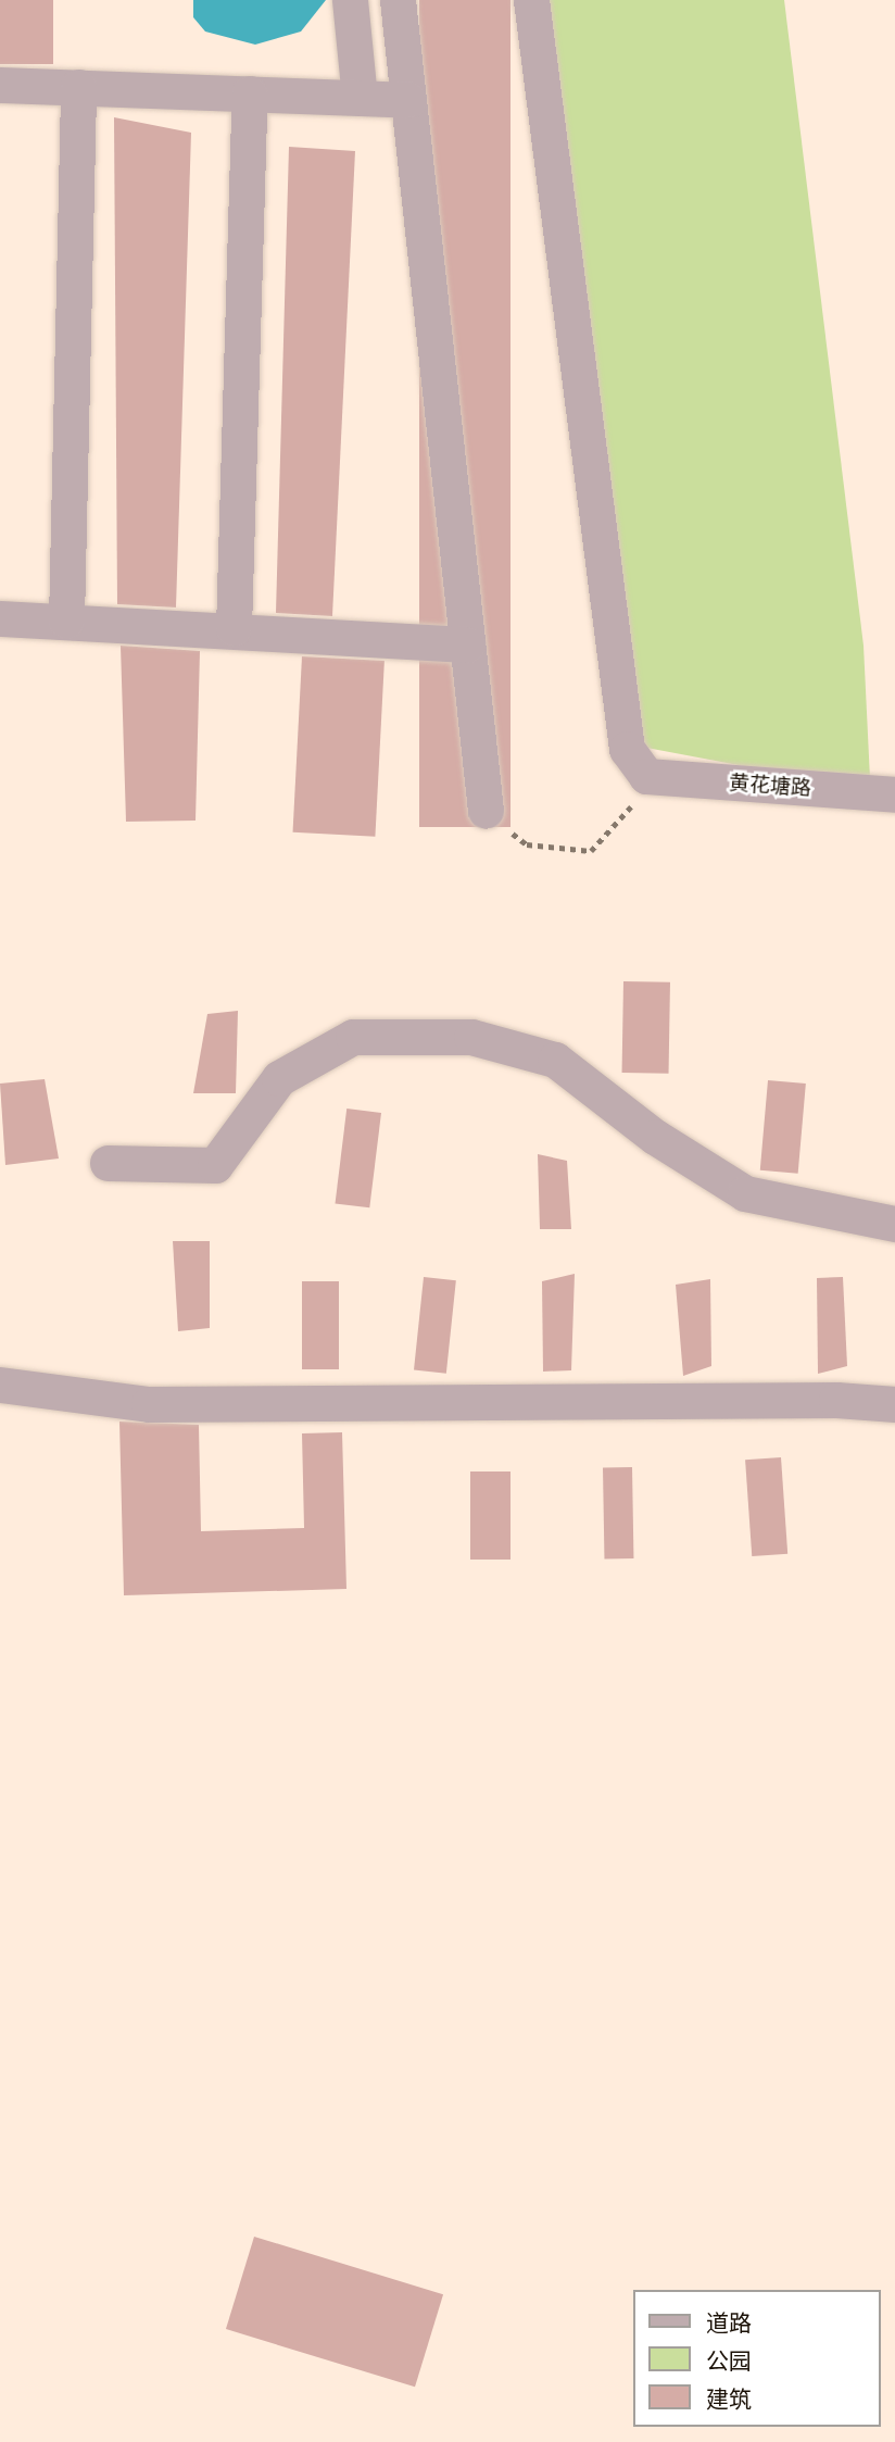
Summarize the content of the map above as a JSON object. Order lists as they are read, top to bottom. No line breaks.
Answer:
{"streets":{"street":["黄花塘路"]},"legend":["道路","公园","建筑"]}
